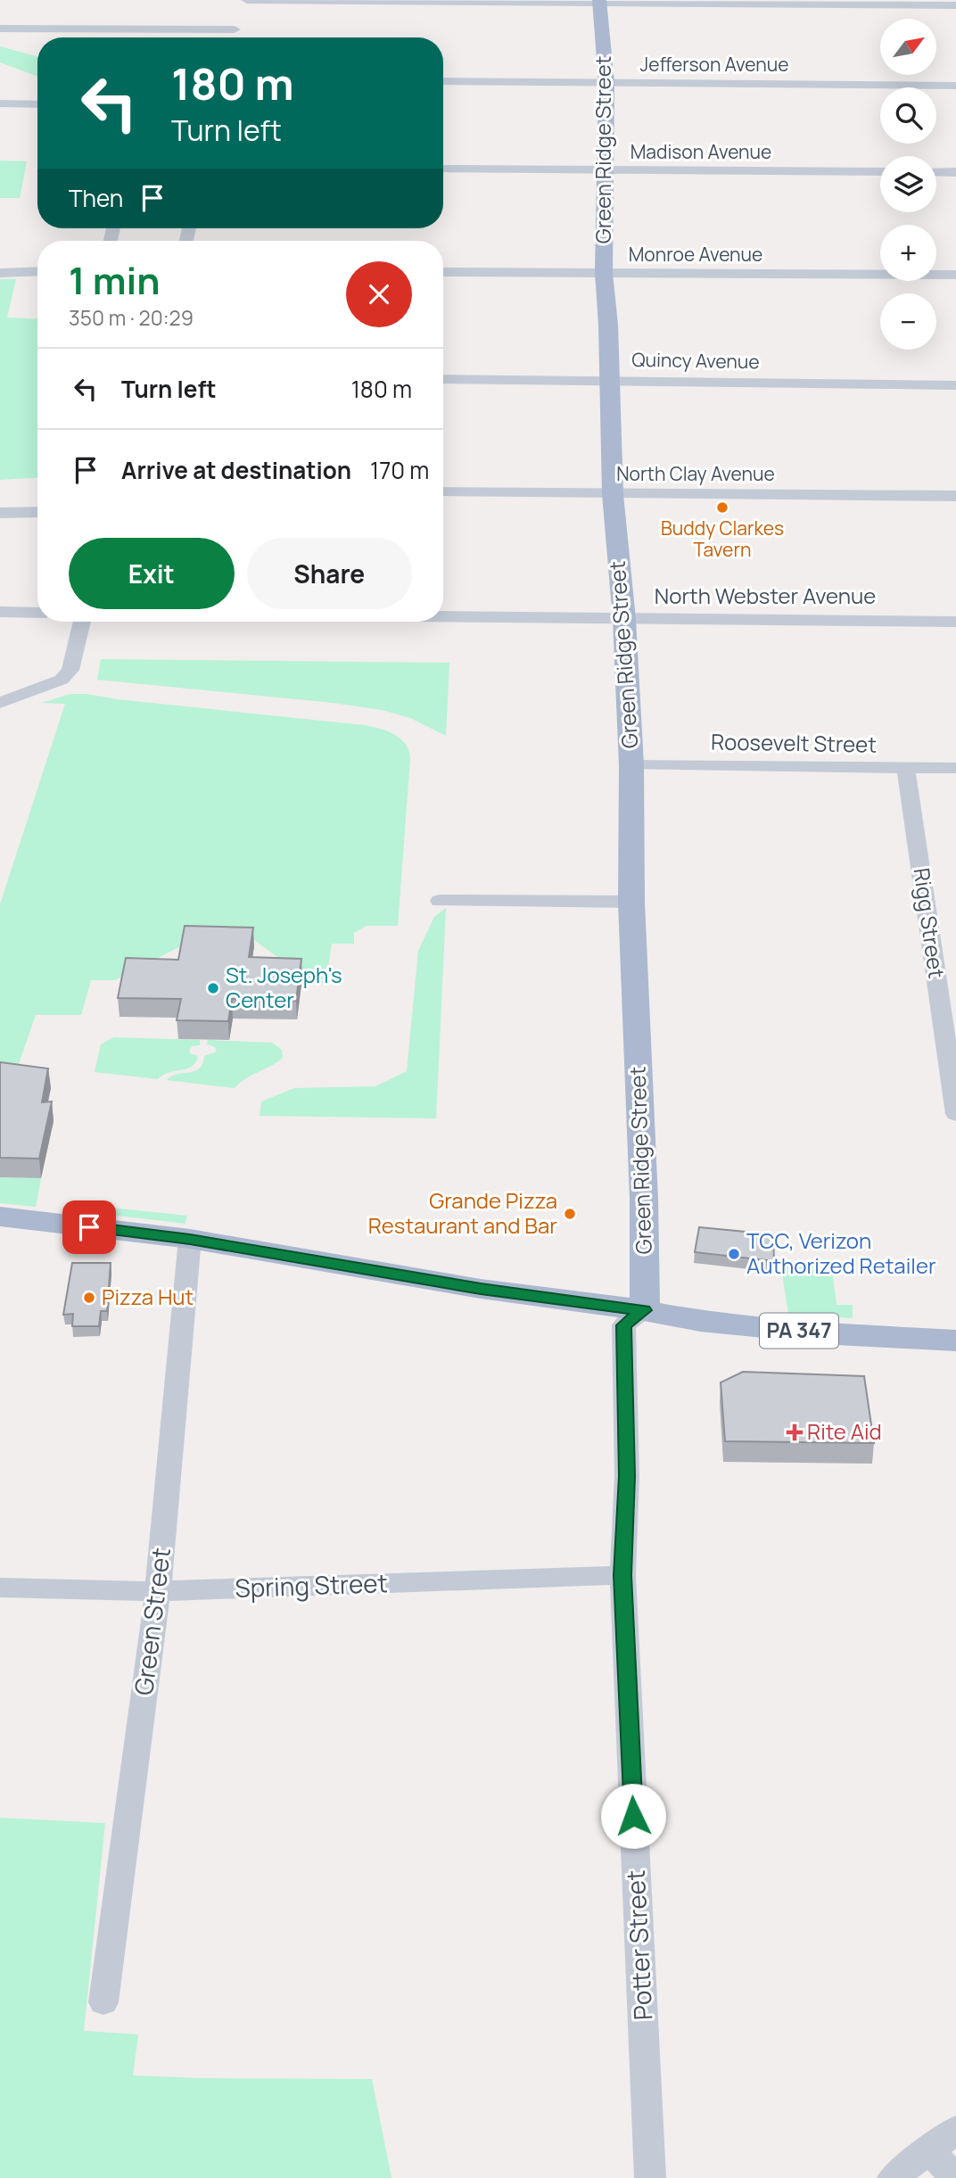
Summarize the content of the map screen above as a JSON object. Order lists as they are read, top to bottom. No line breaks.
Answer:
{"streets":{"main road":["Green Ridge Street","PA 347"],"street":["Jefferson Avenue","Madison Avenue","Monroe Avenue","Quincy Avenue","North Clay Avenue","North Webster Avenue","Roosevelt Street","Rigg Street","Spring Street","Green Street","Potter Street"]},"crossings":[["Jefferson Avenue","Green Ridge Street"],["Green Ridge Street","Madison Avenue"],["Green Ridge Street","Monroe Avenue"],["Green Ridge Street","Quincy Avenue"],["Green Ridge Street","North Clay Avenue"],["Green Ridge Street","North Webster Avenue"],["Green Ridge Street","Roosevelt Street"],["Green Ridge Street","PA 347"],["Green Ridge Street","Potter Street"],["Roosevelt Street","Rigg Street"],["PA 347","Potter Street"],["Spring Street","Green Street"],["Spring Street","Potter Street"]],"places":{"other":["Buddy Clarkes Tavern","St. Joseph's Center","Grande Pizza Restaurant and Bar","TCC, Verizon Authorized Retailer","Pizza Hut"],"health":["Rite Aid"]},"north":"top right","page":{"map_buttons":["+","−"],"turn":["180 m","Turn left"],"then":"Then","heading":["1 min","350 m · 20:29"],"list":[{"name":"Turn left","value":"180 m"},{"name":"Arrive at destination","value":"170 m"}],"buttons":["Exit","Share"]}}
